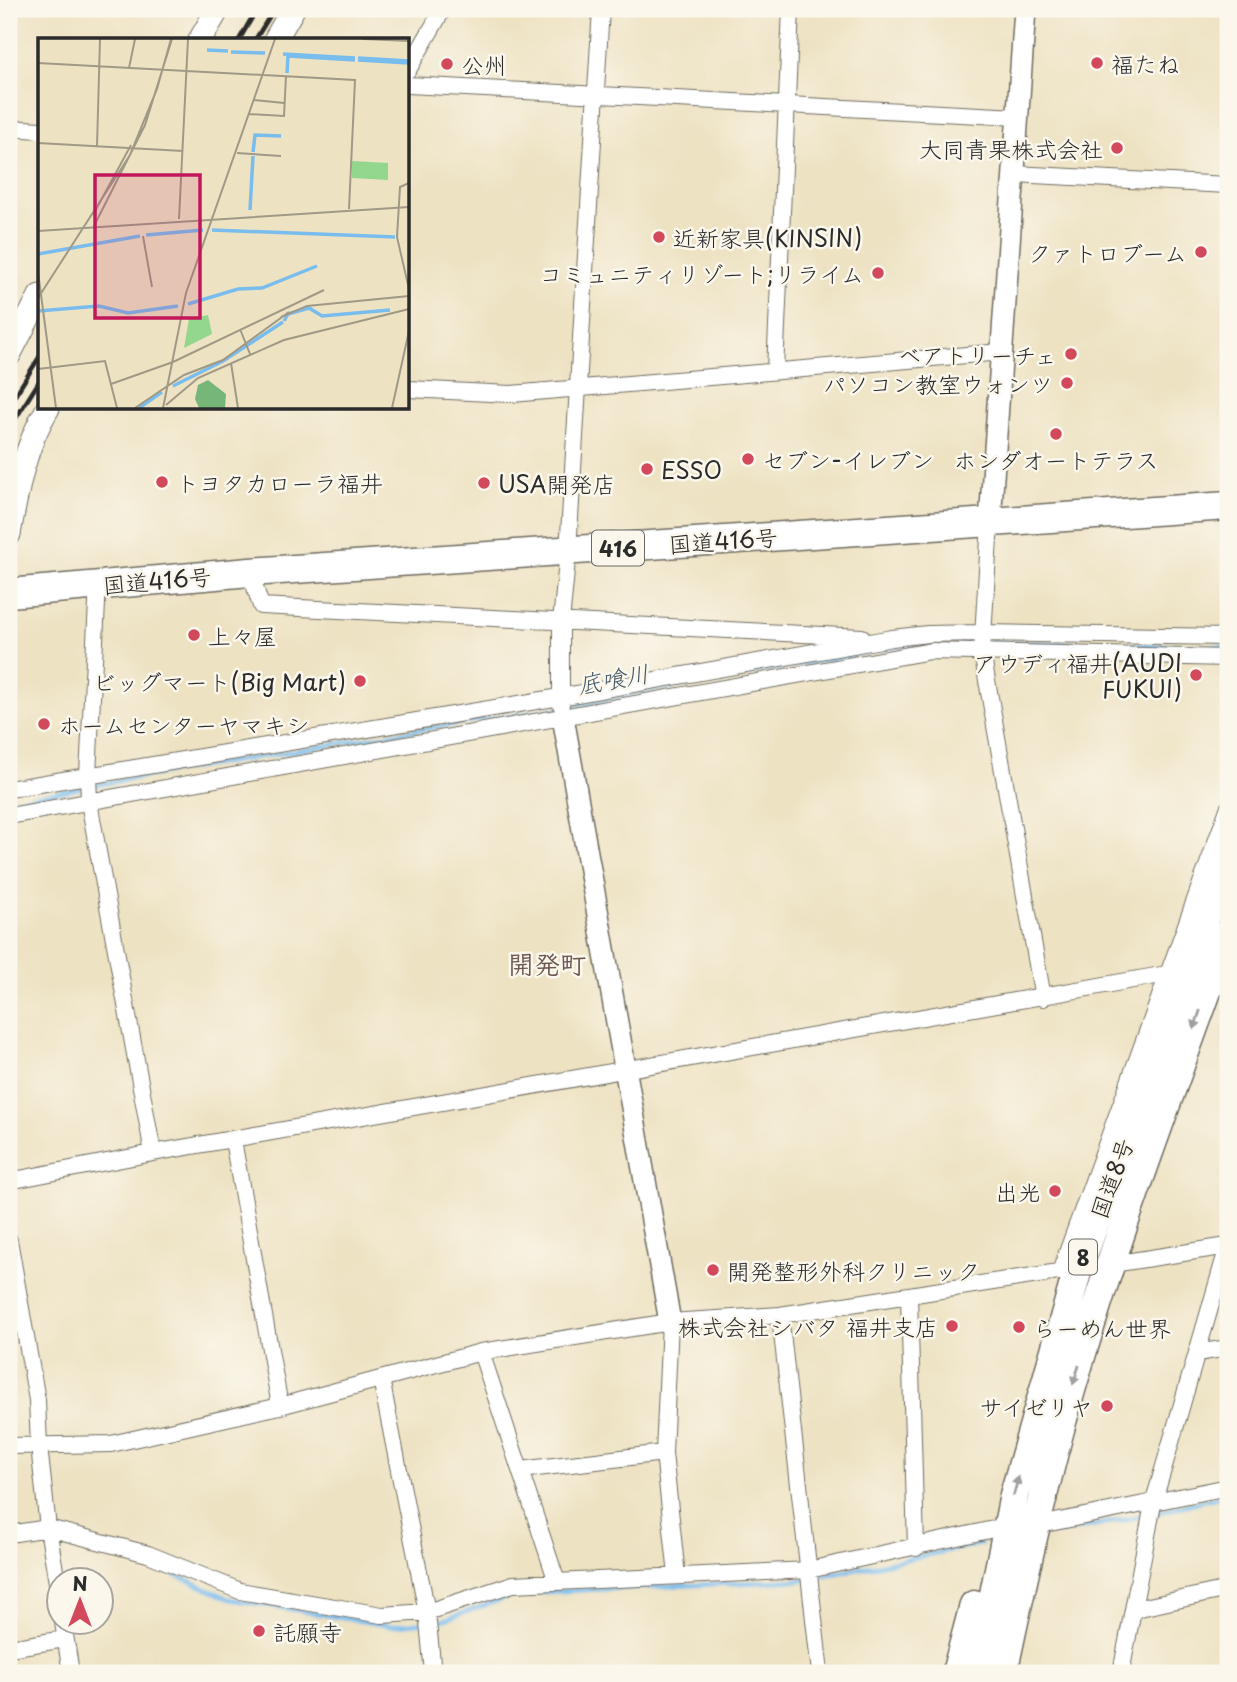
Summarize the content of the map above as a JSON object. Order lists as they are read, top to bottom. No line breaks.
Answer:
{"streets":{"highway":["国道416号","416","国道8号","8"]},"crossings":[["国道8号","8"]],"districts":["開発町"],"water":["底喰川"],"places":["福たね","公州","大同青果株式会社","近新家具(KINSIN)","クァトロブーム","コミュニティリゾート;リライム","ベアトリーチェ","パソコン教室ウォンツ","ホンダオートテラス","セブン-イレブン","ESSO","トヨタカローラ福井","USA開発店","上々屋","アウディ福井(AUDI FUKUI)","ビッグマート(Big Mart)","ホームセンターヤマキシ","出光","開発整形外科クリニック","株式会社シバタ 福井支店","らーめん世界","サイゼリヤ","託願寺"],"north":"top"}
